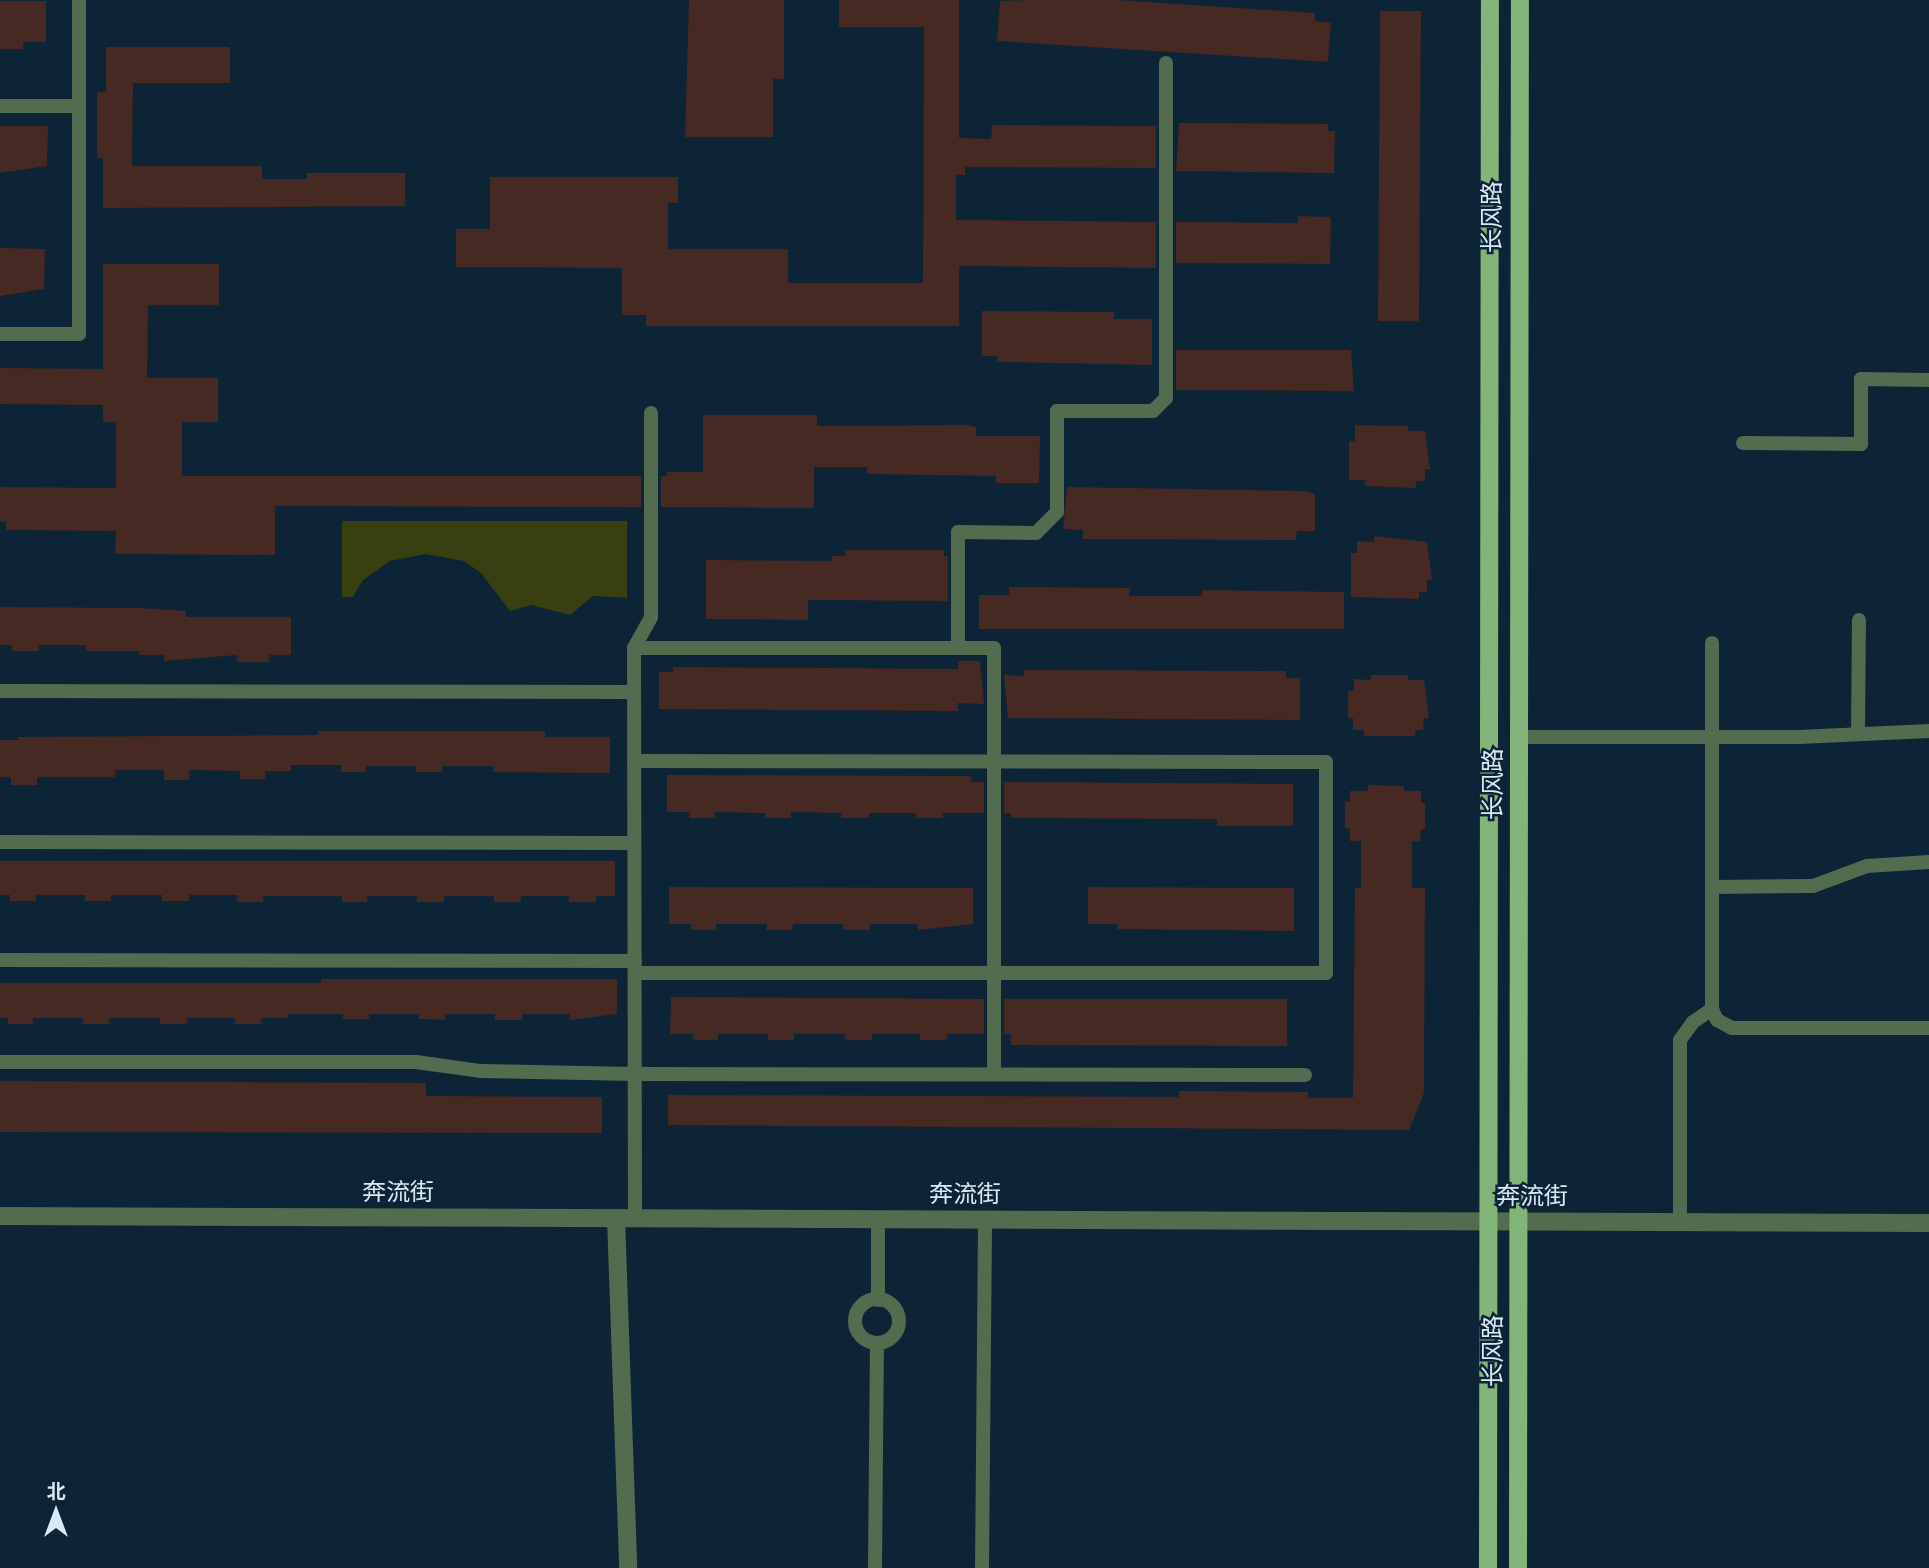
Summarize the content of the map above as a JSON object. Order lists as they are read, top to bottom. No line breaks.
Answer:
{"streets":{"main road":["长风路"],"street":["奔流街"]},"crossings":[["长风路","奔流街"]],"north":"top"}
